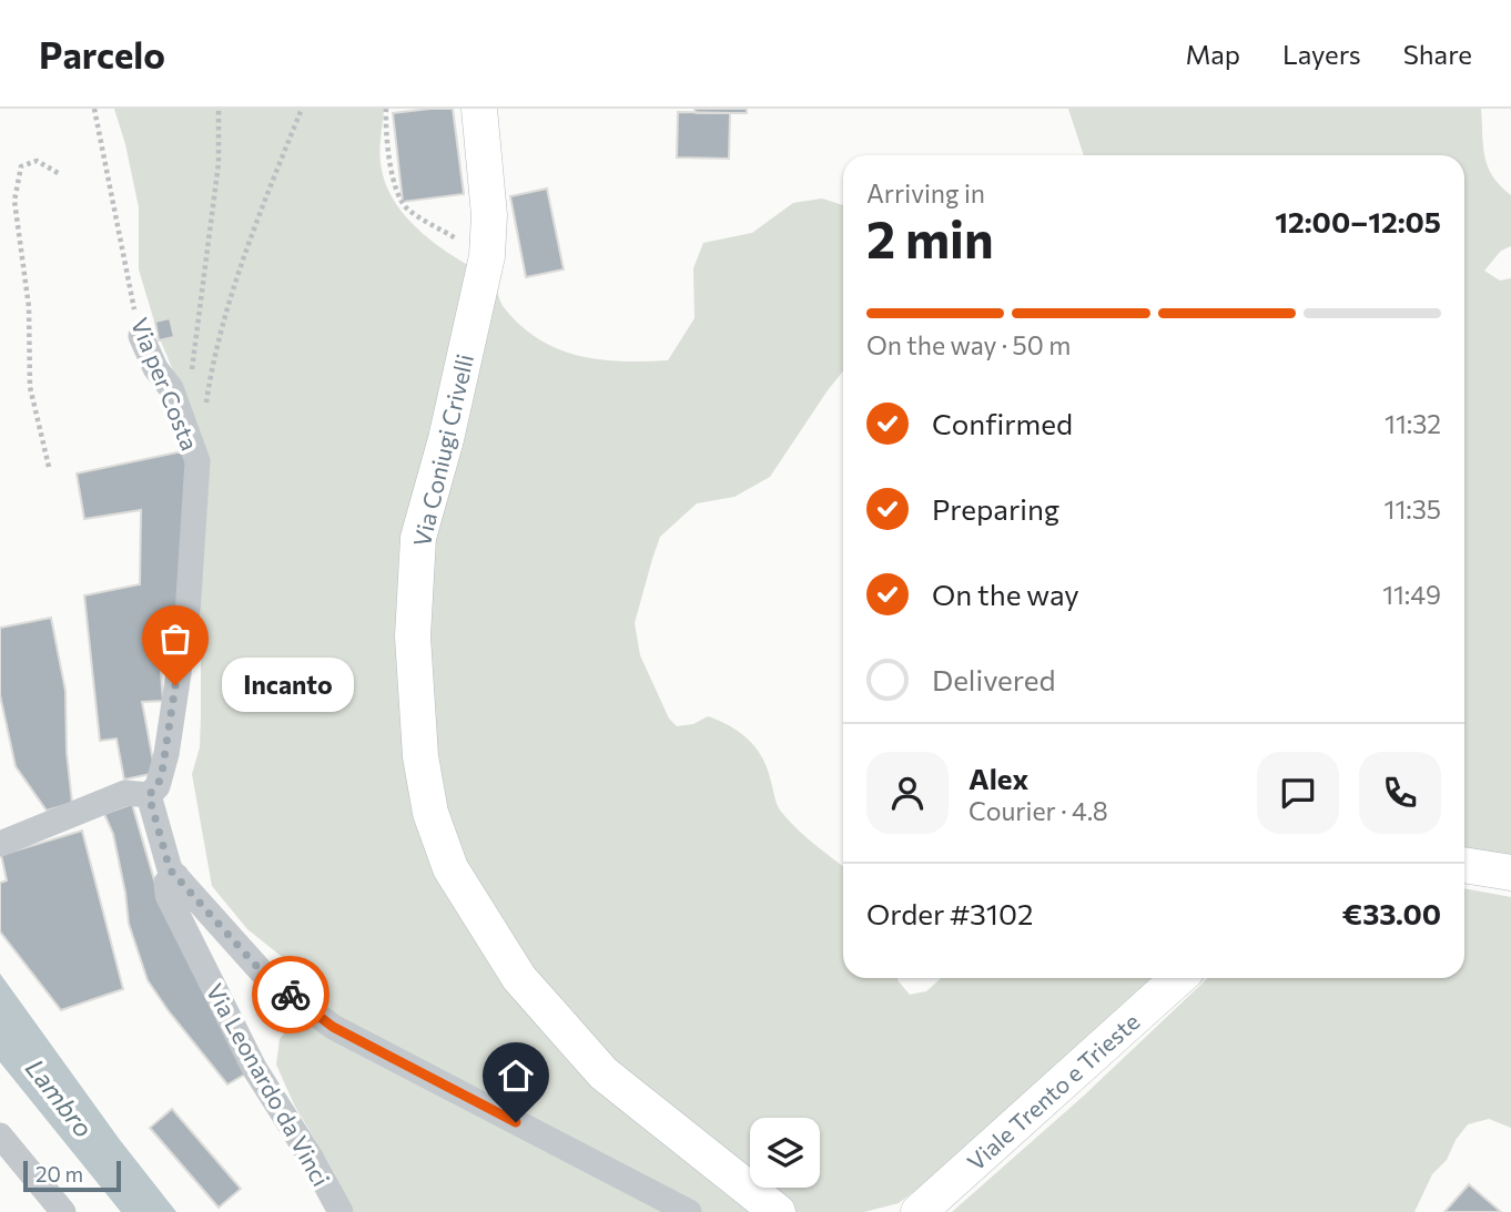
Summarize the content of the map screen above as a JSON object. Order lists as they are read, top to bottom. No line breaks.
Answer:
{"streets":{"street":["Via per Costa","Via Coniugi Crivelli","Via Leonardo da Vinci","Viale Trento e Trieste"]},"water":["Lambro"],"places":["Incanto"],"scale_bar":"20 m","page":{"header":"Parcelo","nav":["Map","Layers","Share"],"heading":["2 min","Arriving in","12:00–12:05"],"panel":["Alex","Courier · 4.8","Order #3102","€33.00"],"bar":"On the way · 50 m","list":[["Confirmed","11:32"],["Preparing","11:35"],["On the way","11:49"],"Delivered"],"bubble":"Incanto","scale":"20 m"}}
